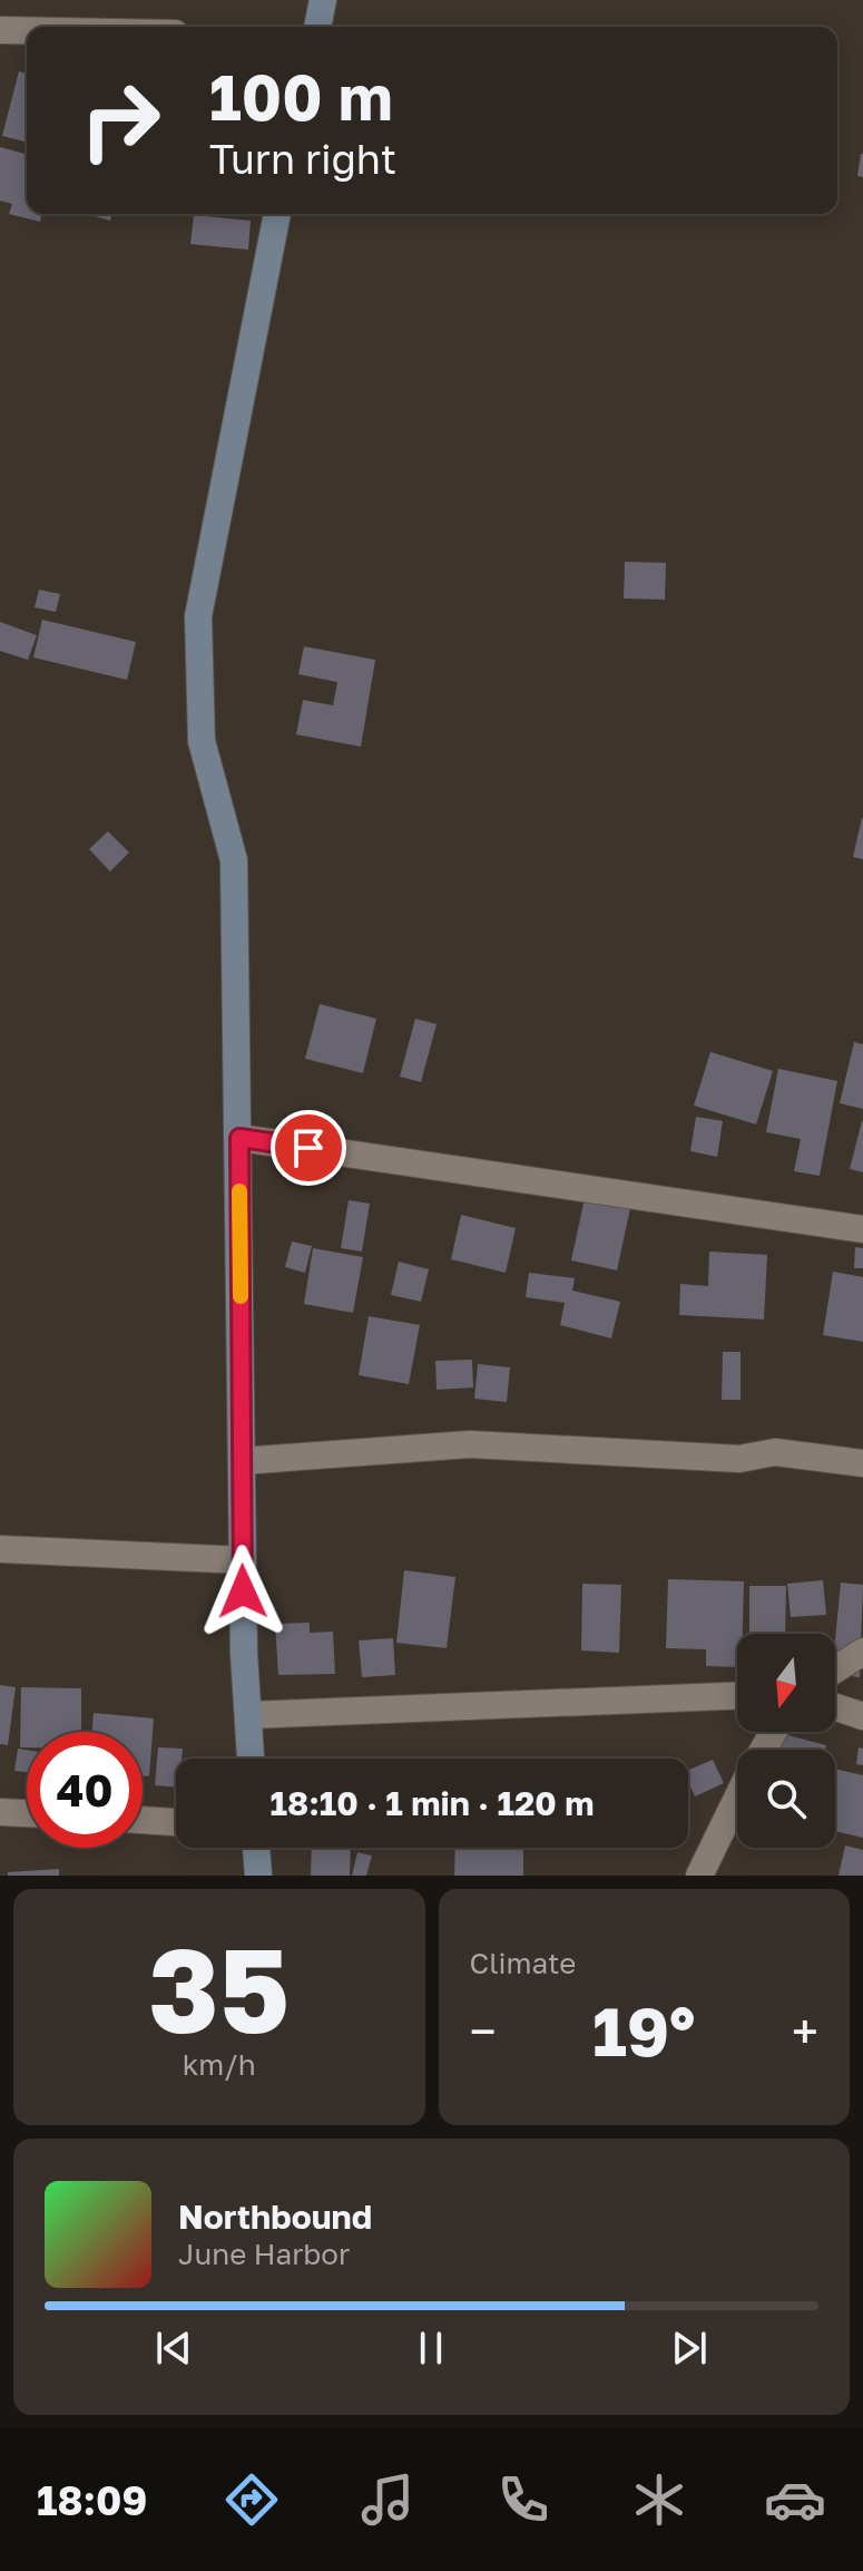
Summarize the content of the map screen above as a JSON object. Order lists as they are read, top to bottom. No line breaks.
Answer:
{"north":"bottom","page":{"turn":["100 m","Turn right"],"limit":"40","trip":"18:10 · 1 min · 120 m","tile":[["35","km/h"],"Climate"],"heat":["−","19°","+"],"song":["Northbound","June Harbor"],"tabs":"18:09"}}
